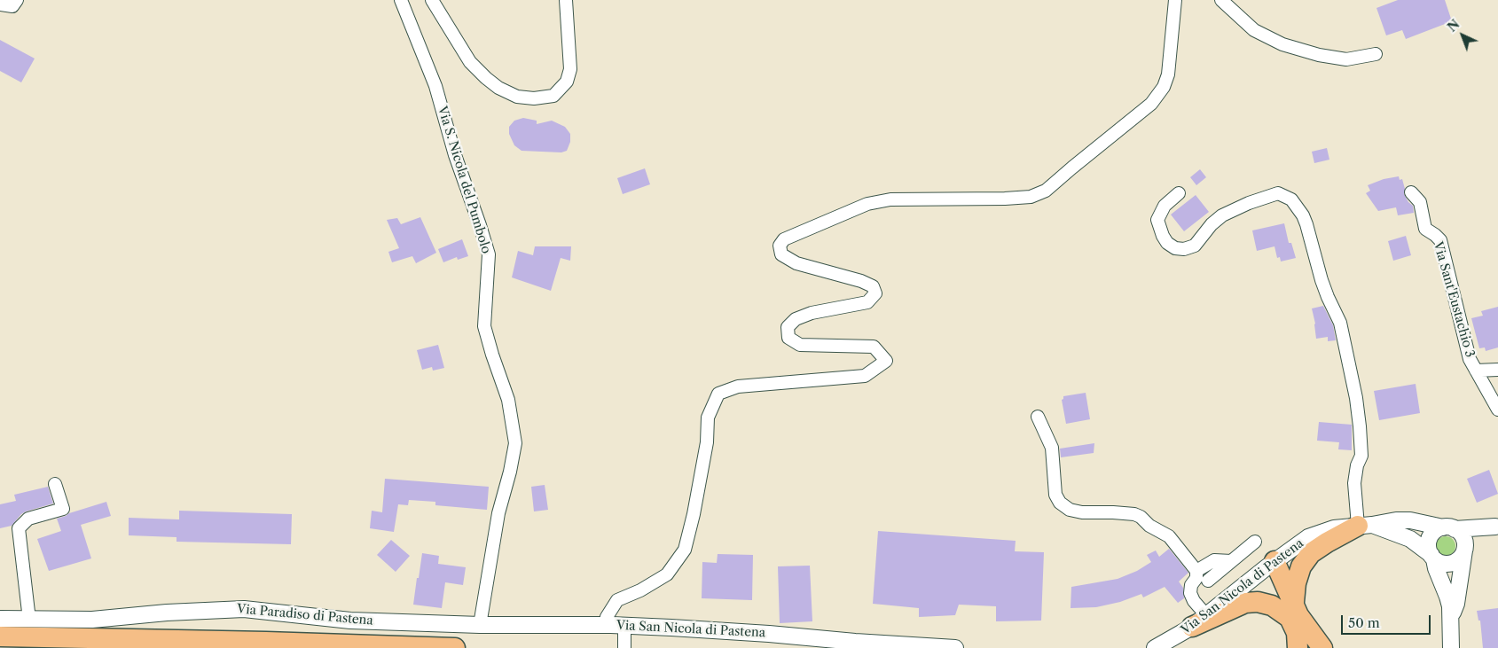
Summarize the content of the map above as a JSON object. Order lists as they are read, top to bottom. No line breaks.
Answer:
{"streets":{"street":["Via S. Nicola del Pumbolo","Via Sant'Eustachio 3","Via San Nicola di Pastena","Via Paradiso di Pastena"]},"crossings":[["Via S. Nicola del Pumbolo","Via Paradiso di Pastena"],["Via San Nicola di Pastena","Via Paradiso di Pastena"]],"scale_bar":"50 m","north":"top left"}
